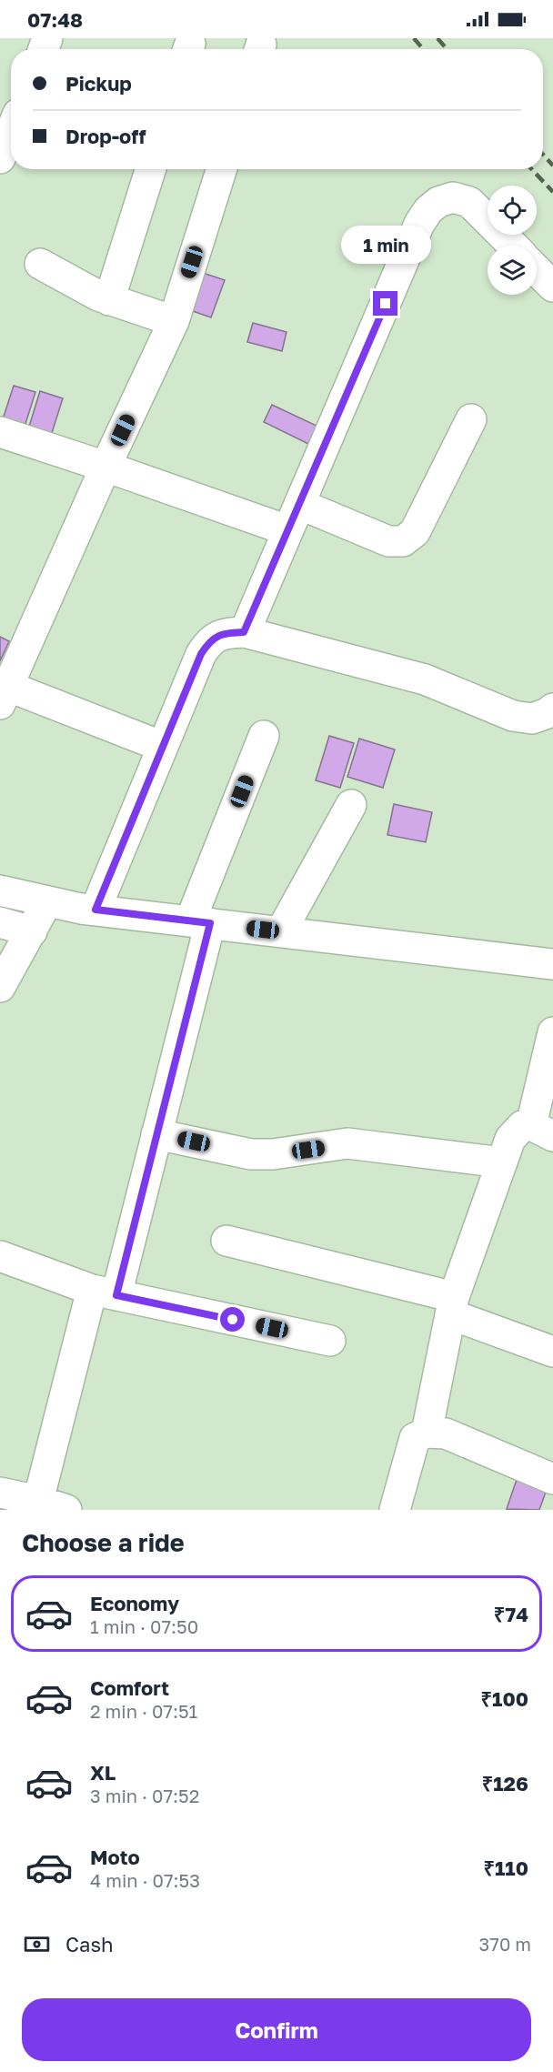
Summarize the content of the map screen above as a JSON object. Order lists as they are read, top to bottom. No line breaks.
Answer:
{"page":{"status":"07:48","banner":["Pickup","Drop-off"],"bubble":"1 min","heading":"Choose a ride","list":[{"name":"Economy","note":"1 min · 07:50","value":"₹74"},{"name":"Comfort","note":"2 min · 07:51","value":"₹100"},{"name":"XL","note":"3 min · 07:52","value":"₹126"},{"name":"Moto","note":"4 min · 07:53","value":"₹110"}],"pay":["Cash","370 m"],"buttons":"Confirm"}}
